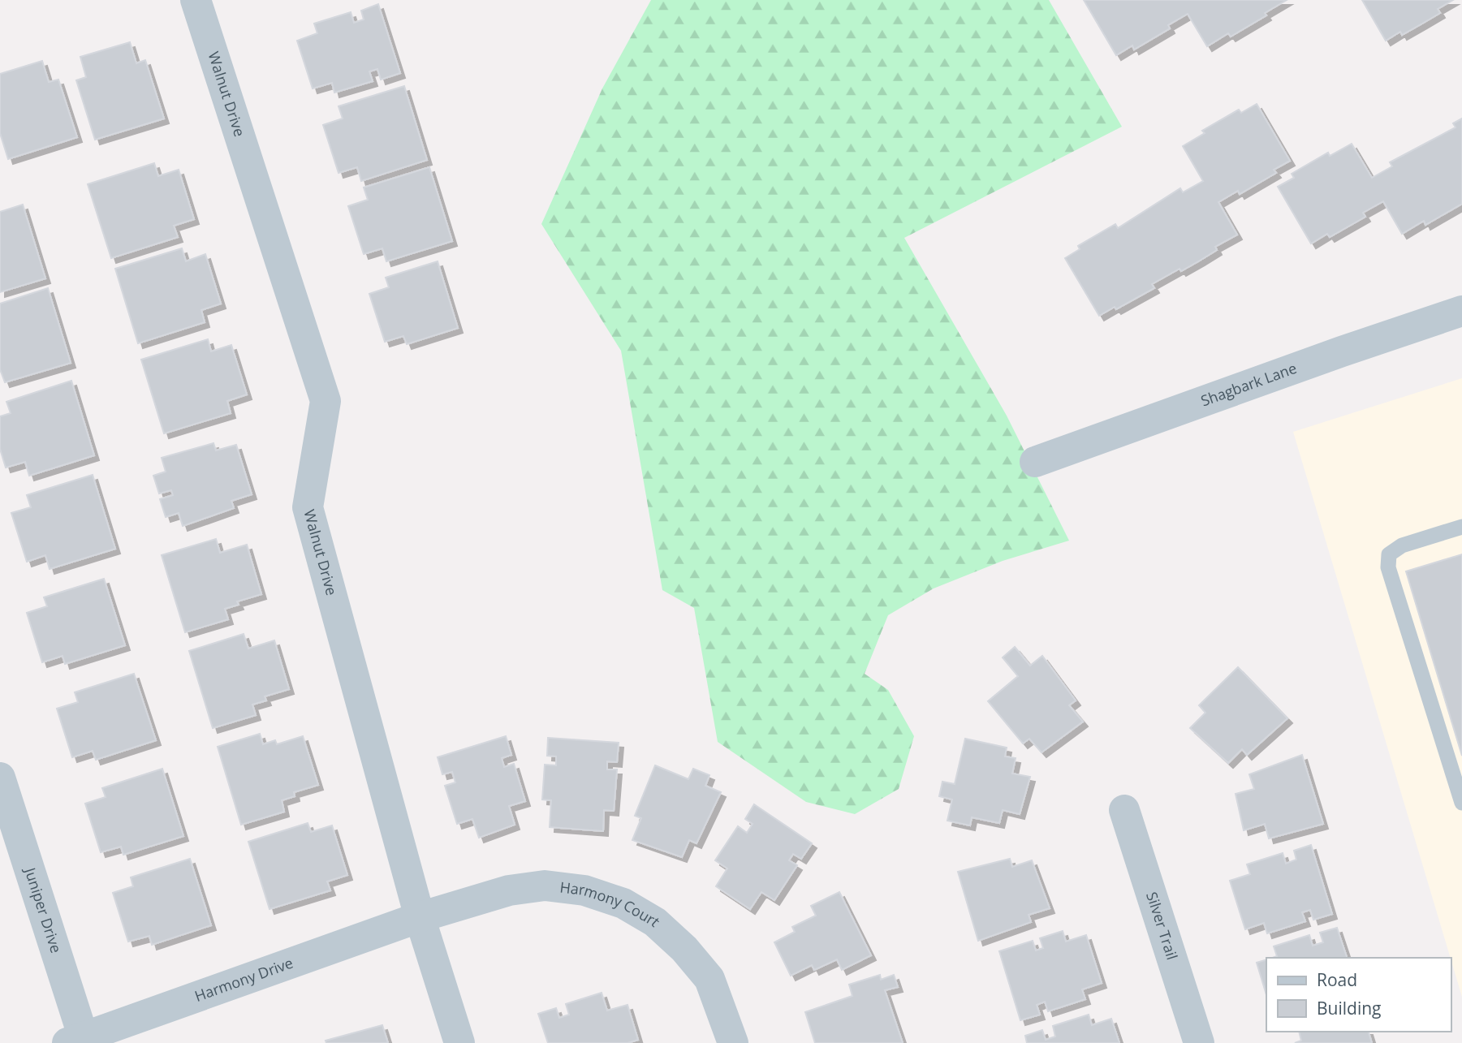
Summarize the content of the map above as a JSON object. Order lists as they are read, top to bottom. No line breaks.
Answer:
{"streets":{"street":["Walnut Drive","Shagbark Lane","Harmony Court","Juniper Drive","Silver Trail","Harmony Drive"]},"crossings":[["Walnut Drive","Harmony Court"],["Walnut Drive","Harmony Drive"],["Harmony Court","Harmony Drive"],["Juniper Drive","Harmony Drive"]],"legend":["Road","Building"]}
